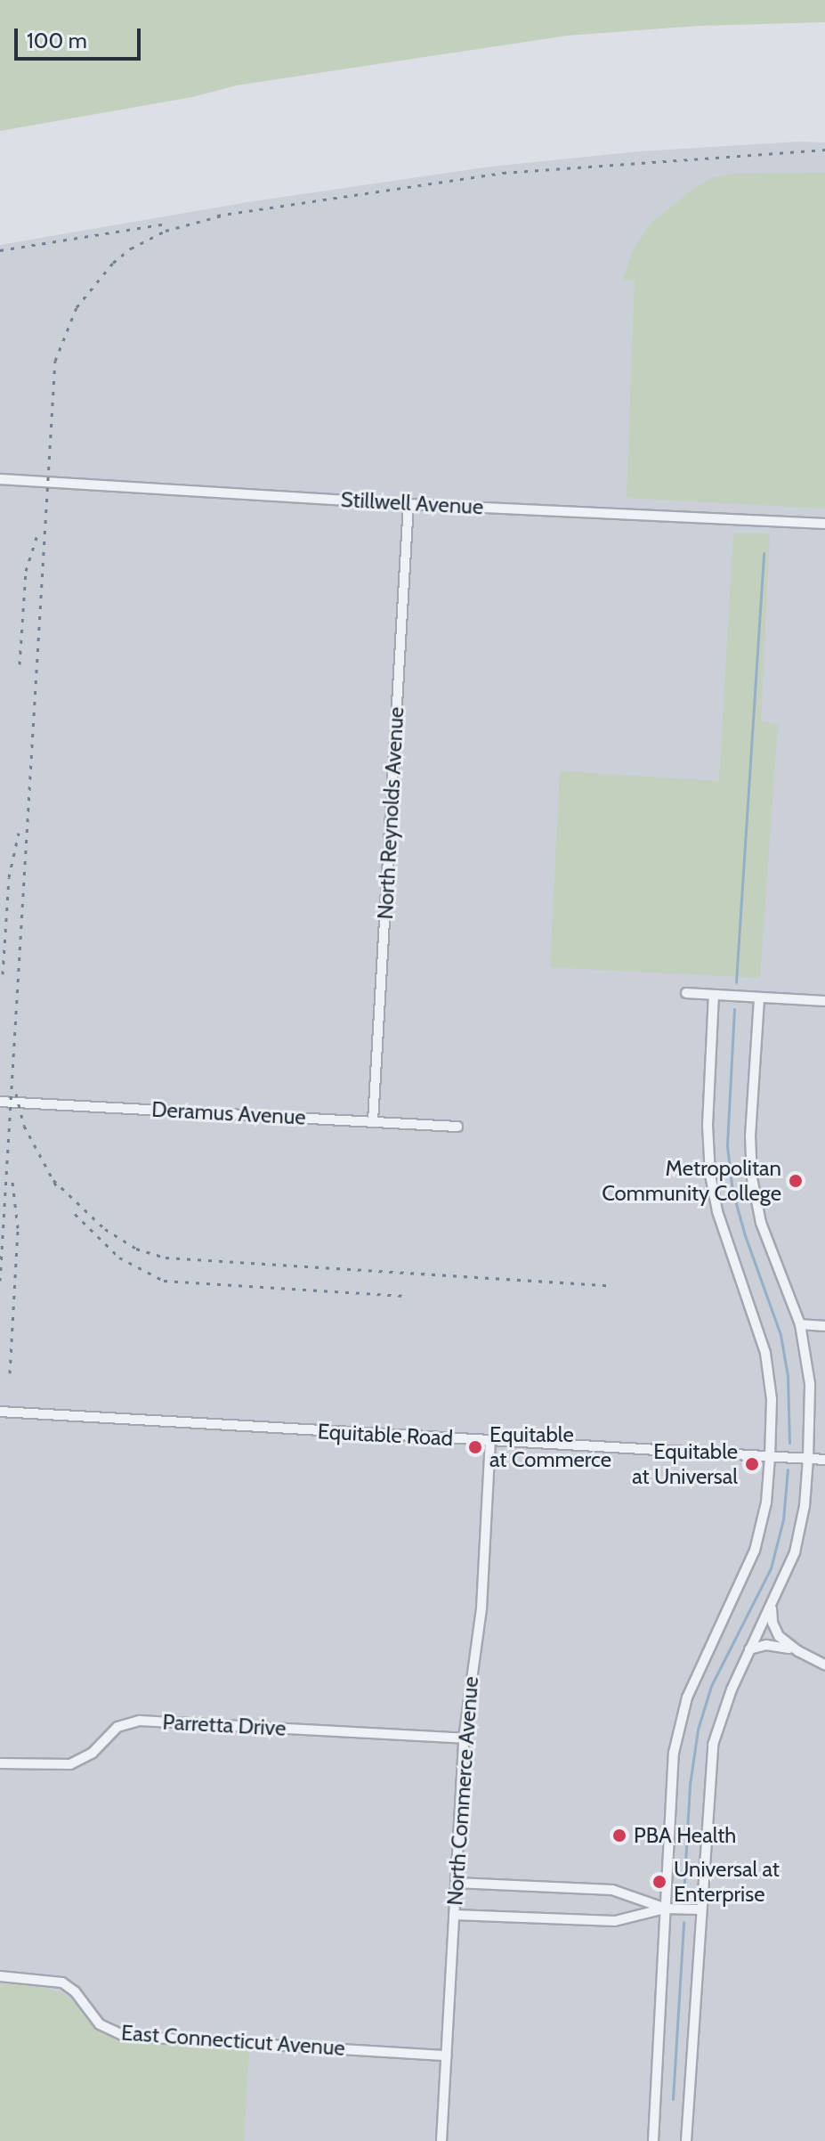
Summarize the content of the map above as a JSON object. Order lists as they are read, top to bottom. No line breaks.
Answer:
{"streets":{"street":["Stillwell Avenue","North Reynolds Avenue","Deramus Avenue","Equitable Road","Parretta Drive","North Commerce Avenue","East Connecticut Avenue"]},"crossings":[["Stillwell Avenue","North Reynolds Avenue"],["North Reynolds Avenue","Deramus Avenue"],["Equitable Road","North Commerce Avenue"],["Parretta Drive","North Commerce Avenue"],["North Commerce Avenue","East Connecticut Avenue"]],"places":["Metropolitan Community College","Equitable at Commerce","Equitable at Universal","PBA Health","Universal at Enterprise"],"scale_bar":"100 m"}
